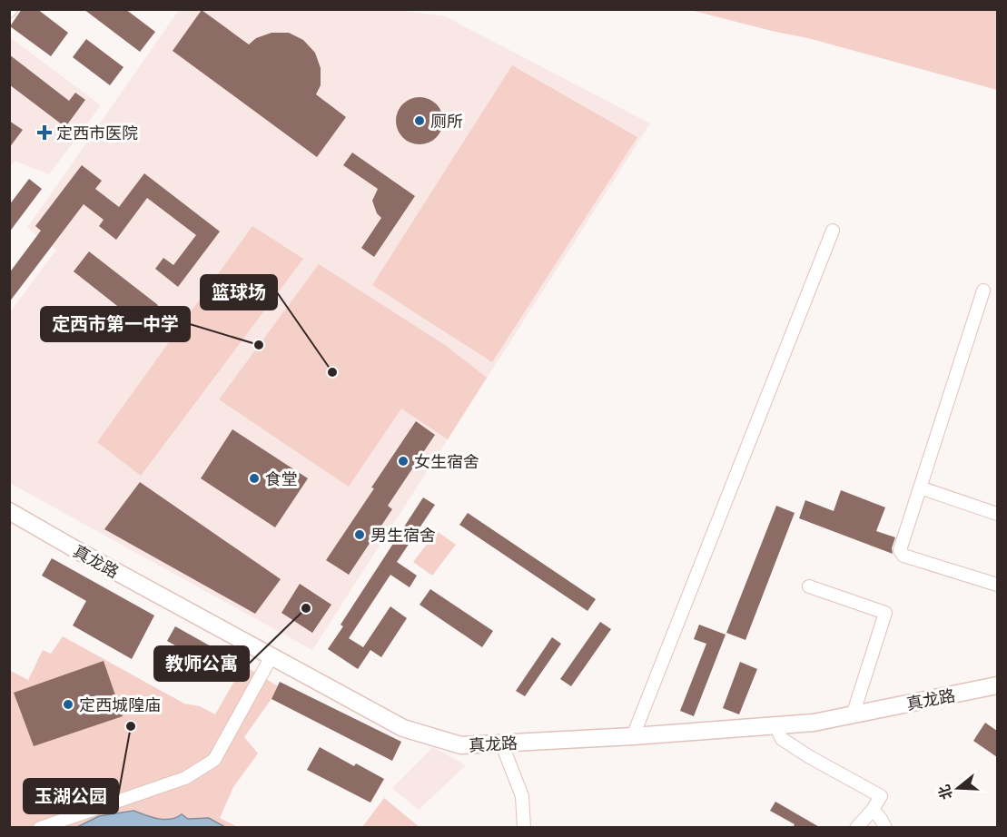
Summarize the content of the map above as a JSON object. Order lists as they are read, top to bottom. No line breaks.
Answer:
{"streets":{"main road":["真龙路"]},"places":{"other":["厕所","定西市第一中学","篮球场","女生宿舍","食堂","男生宿舍","教师公寓","定西城隍庙","玉湖公园"],"health":["定西市医院"]},"north":"left"}
